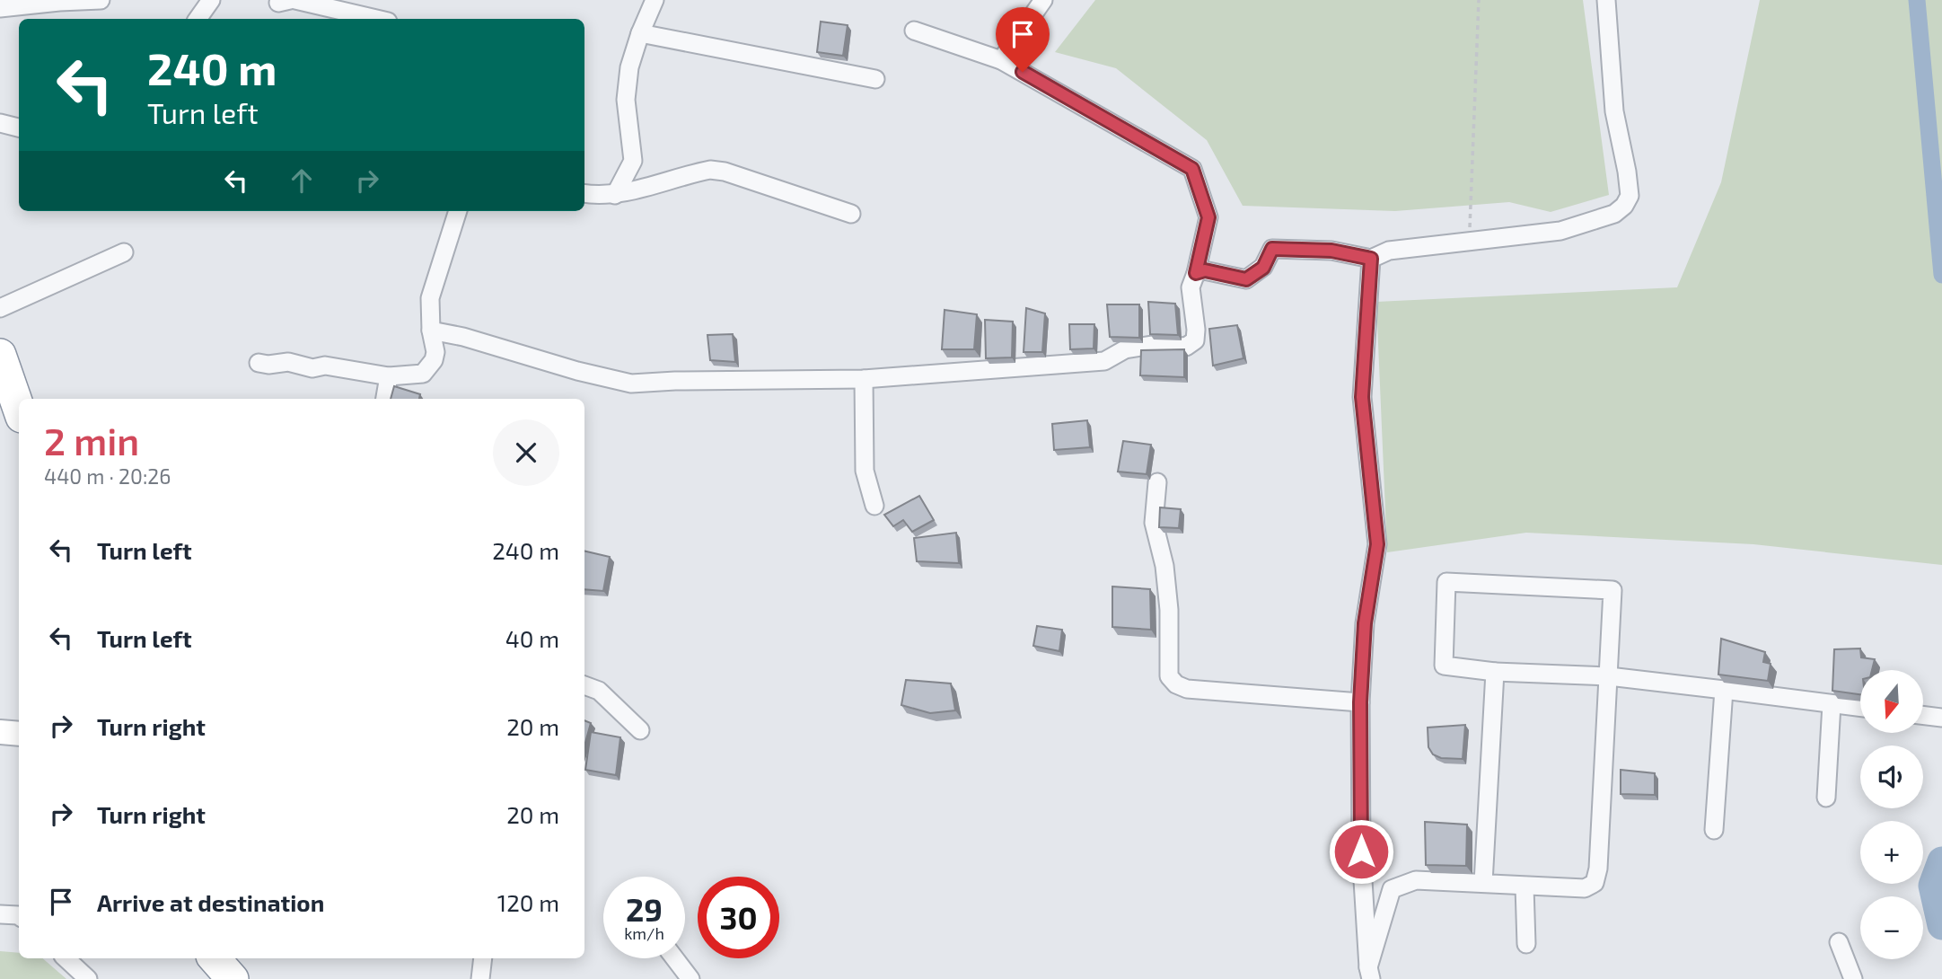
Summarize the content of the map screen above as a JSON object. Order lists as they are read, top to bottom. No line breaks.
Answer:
{"north":"bottom","page":{"turn":["240 m","Turn left"],"heading":["2 min","440 m · 20:26"],"list":[{"name":"Turn left","value":"240 m"},{"name":"Turn left","value":"40 m"},{"name":"Turn right","value":"20 m"},{"name":"Turn right","value":"20 m"},{"name":"Arrive at destination","value":"120 m"}],"map_buttons":["+","−"],"speed":"29 km/h","limit":"30"}}
